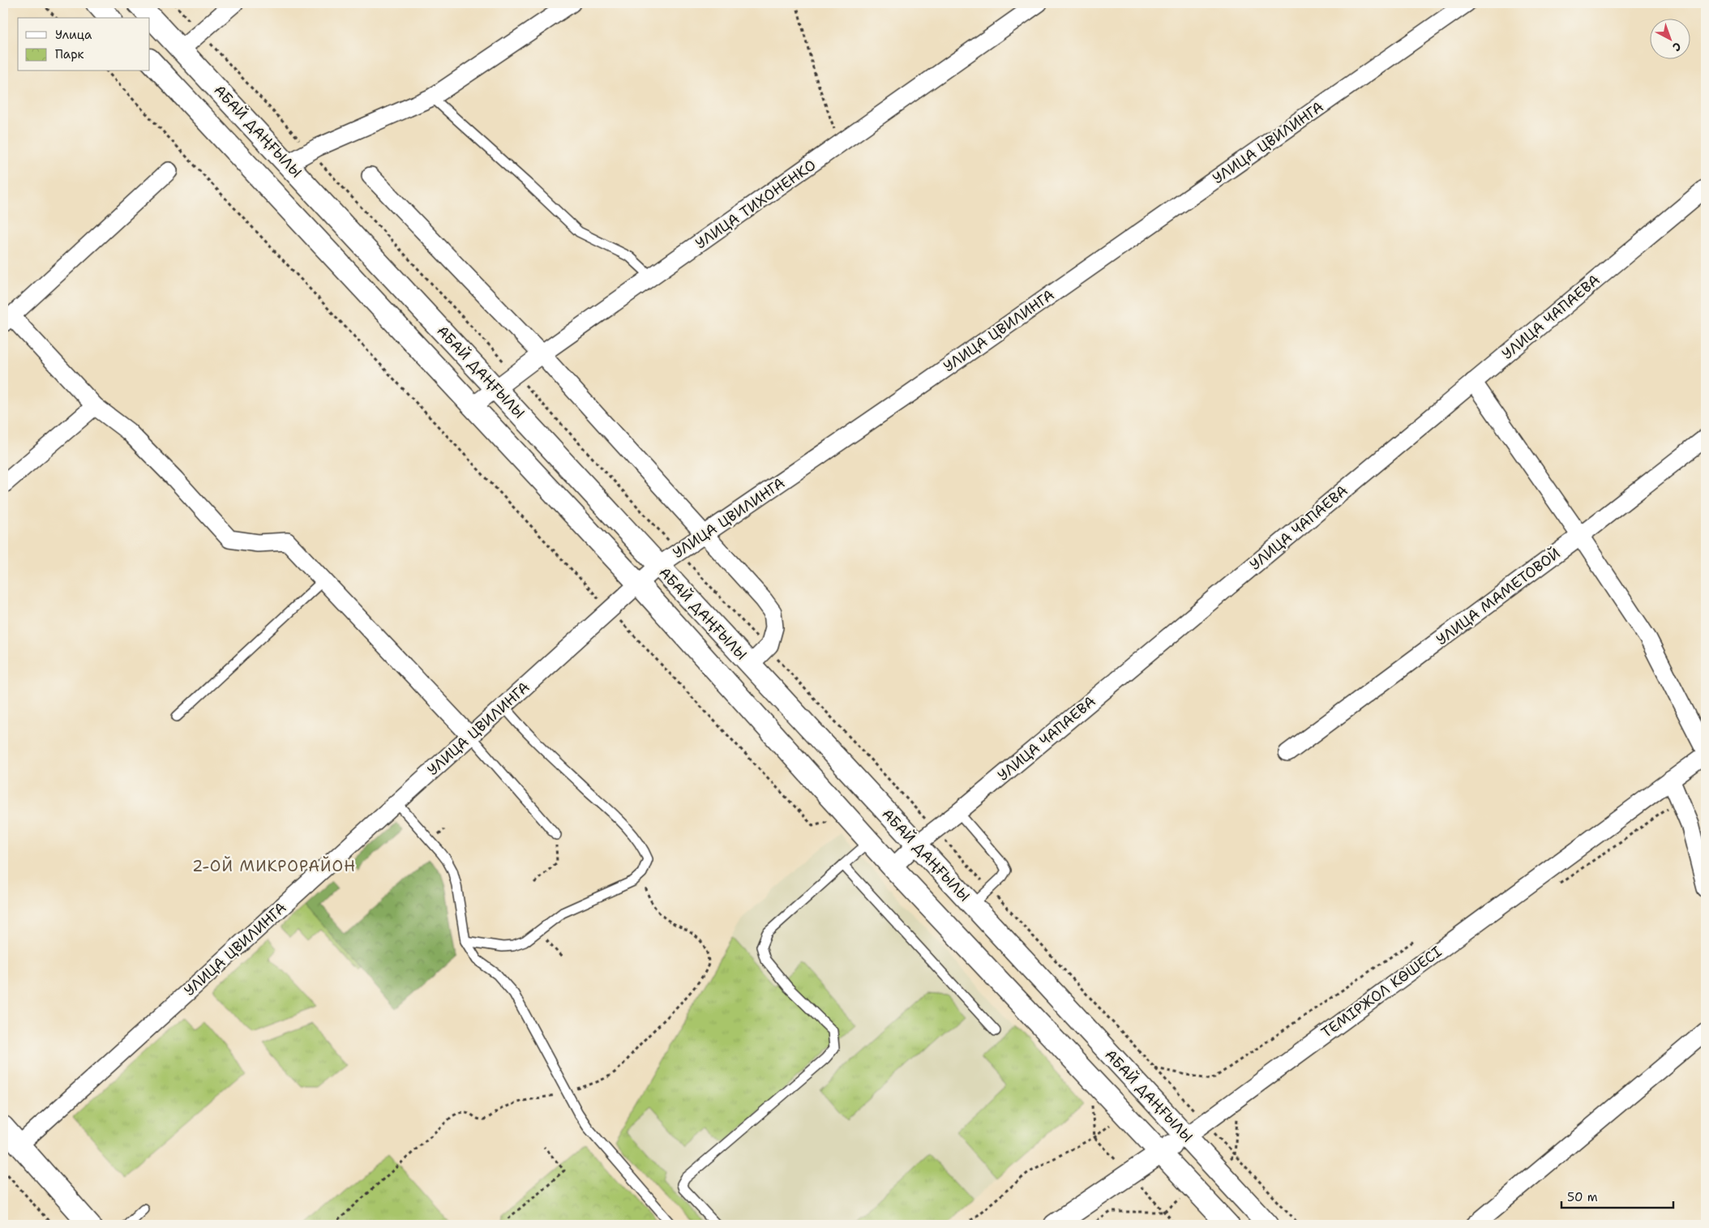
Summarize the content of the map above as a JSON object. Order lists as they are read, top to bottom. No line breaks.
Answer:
{"streets":{"street":["АБАЙ ДАҢҒЫЛЫ","УЛИЦА ЦВИЛИНГА","УЛИЦА ТИХОНЕНКО","УЛИЦА ЧАПАЕВА","УЛИЦА МАМЕТОВОЙ","ТЕМІРЖОЛ КӨШЕСІ"]},"crossings":[["АБАЙ ДАҢҒЫЛЫ","УЛИЦА ЦВИЛИНГА"],["АБАЙ ДАҢҒЫЛЫ","УЛИЦА ТИХОНЕНКО"],["АБАЙ ДАҢҒЫЛЫ","УЛИЦА ЧАПАЕВА"],["АБАЙ ДАҢҒЫЛЫ","ТЕМІРЖОЛ КӨШЕСІ"]],"districts":["2-ОЙ МИКРОРАЙОН"],"legend":["Улица","Парк"],"scale_bar":"50 m","north":"bottom right"}
